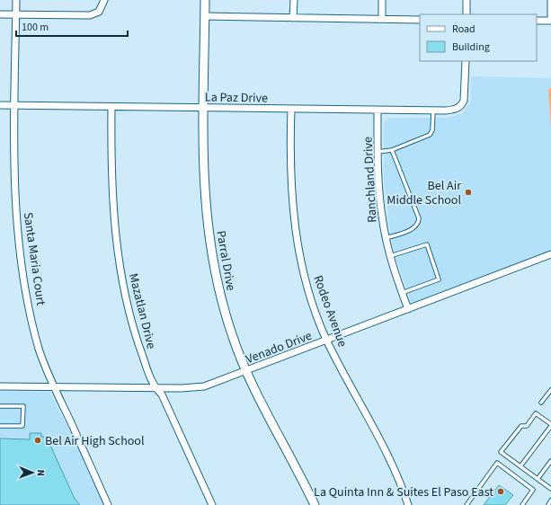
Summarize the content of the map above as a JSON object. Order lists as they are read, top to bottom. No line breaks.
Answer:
{"streets":{"street":["La Paz Drive","Ranchland Drive","Santa Maria Court","Parral Drive","Mazatlan Drive","Rodeo Avenue","Venado Drive"]},"crossings":[["La Paz Drive","Ranchland Drive"],["La Paz Drive","Santa Maria Court"],["La Paz Drive","Parral Drive"],["La Paz Drive","Mazatlan Drive"],["La Paz Drive","Rodeo Avenue"],["Ranchland Drive","Venado Drive"],["Santa Maria Court","Venado Drive"],["Parral Drive","Venado Drive"],["Mazatlan Drive","Venado Drive"],["Rodeo Avenue","Venado Drive"]],"places":["Bel Air Middle School","Bel Air High School","La Quinta Inn & Suites El Paso East"],"legend":["Road","Building"],"scale_bar":"100 m","north":"right"}
